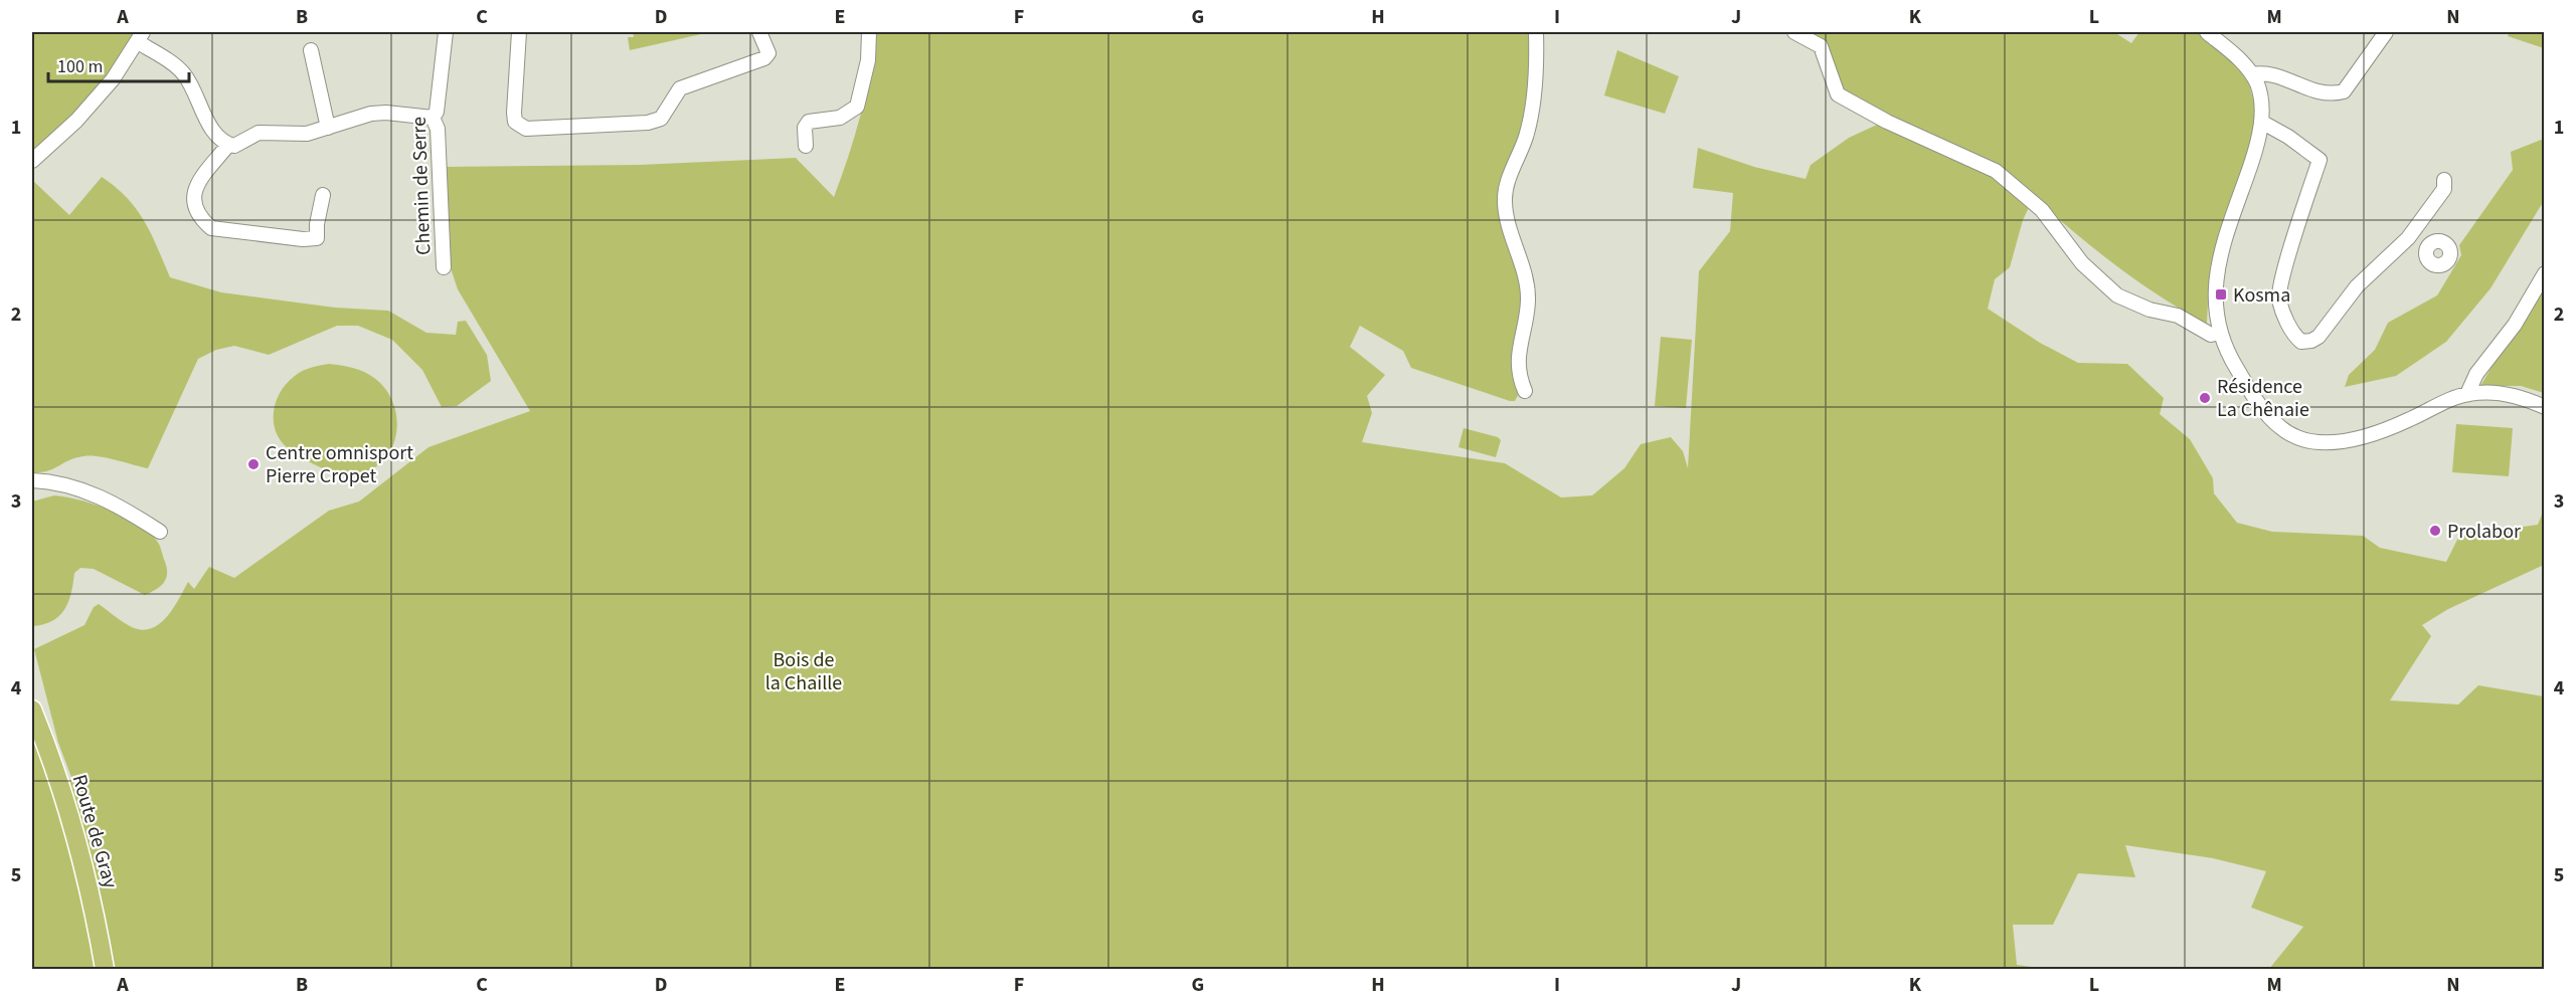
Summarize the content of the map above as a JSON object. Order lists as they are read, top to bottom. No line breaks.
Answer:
{"streets":{"main road":["Route de Gray"],"street":["Chemin de Serre"]},"parks":["Bois de la Chaille"],"places":{"transit":["Kosma"],"other":["Résidence La Chênaie","Centre omnisport Pierre Cropet","Prolabor"]},"scale_bar":"100 m","grid":{"columns":["A","B","C","D","E","F","G","H","I","J","K","L","M","N"],"rows":["1","2","3","4","5"]}}
